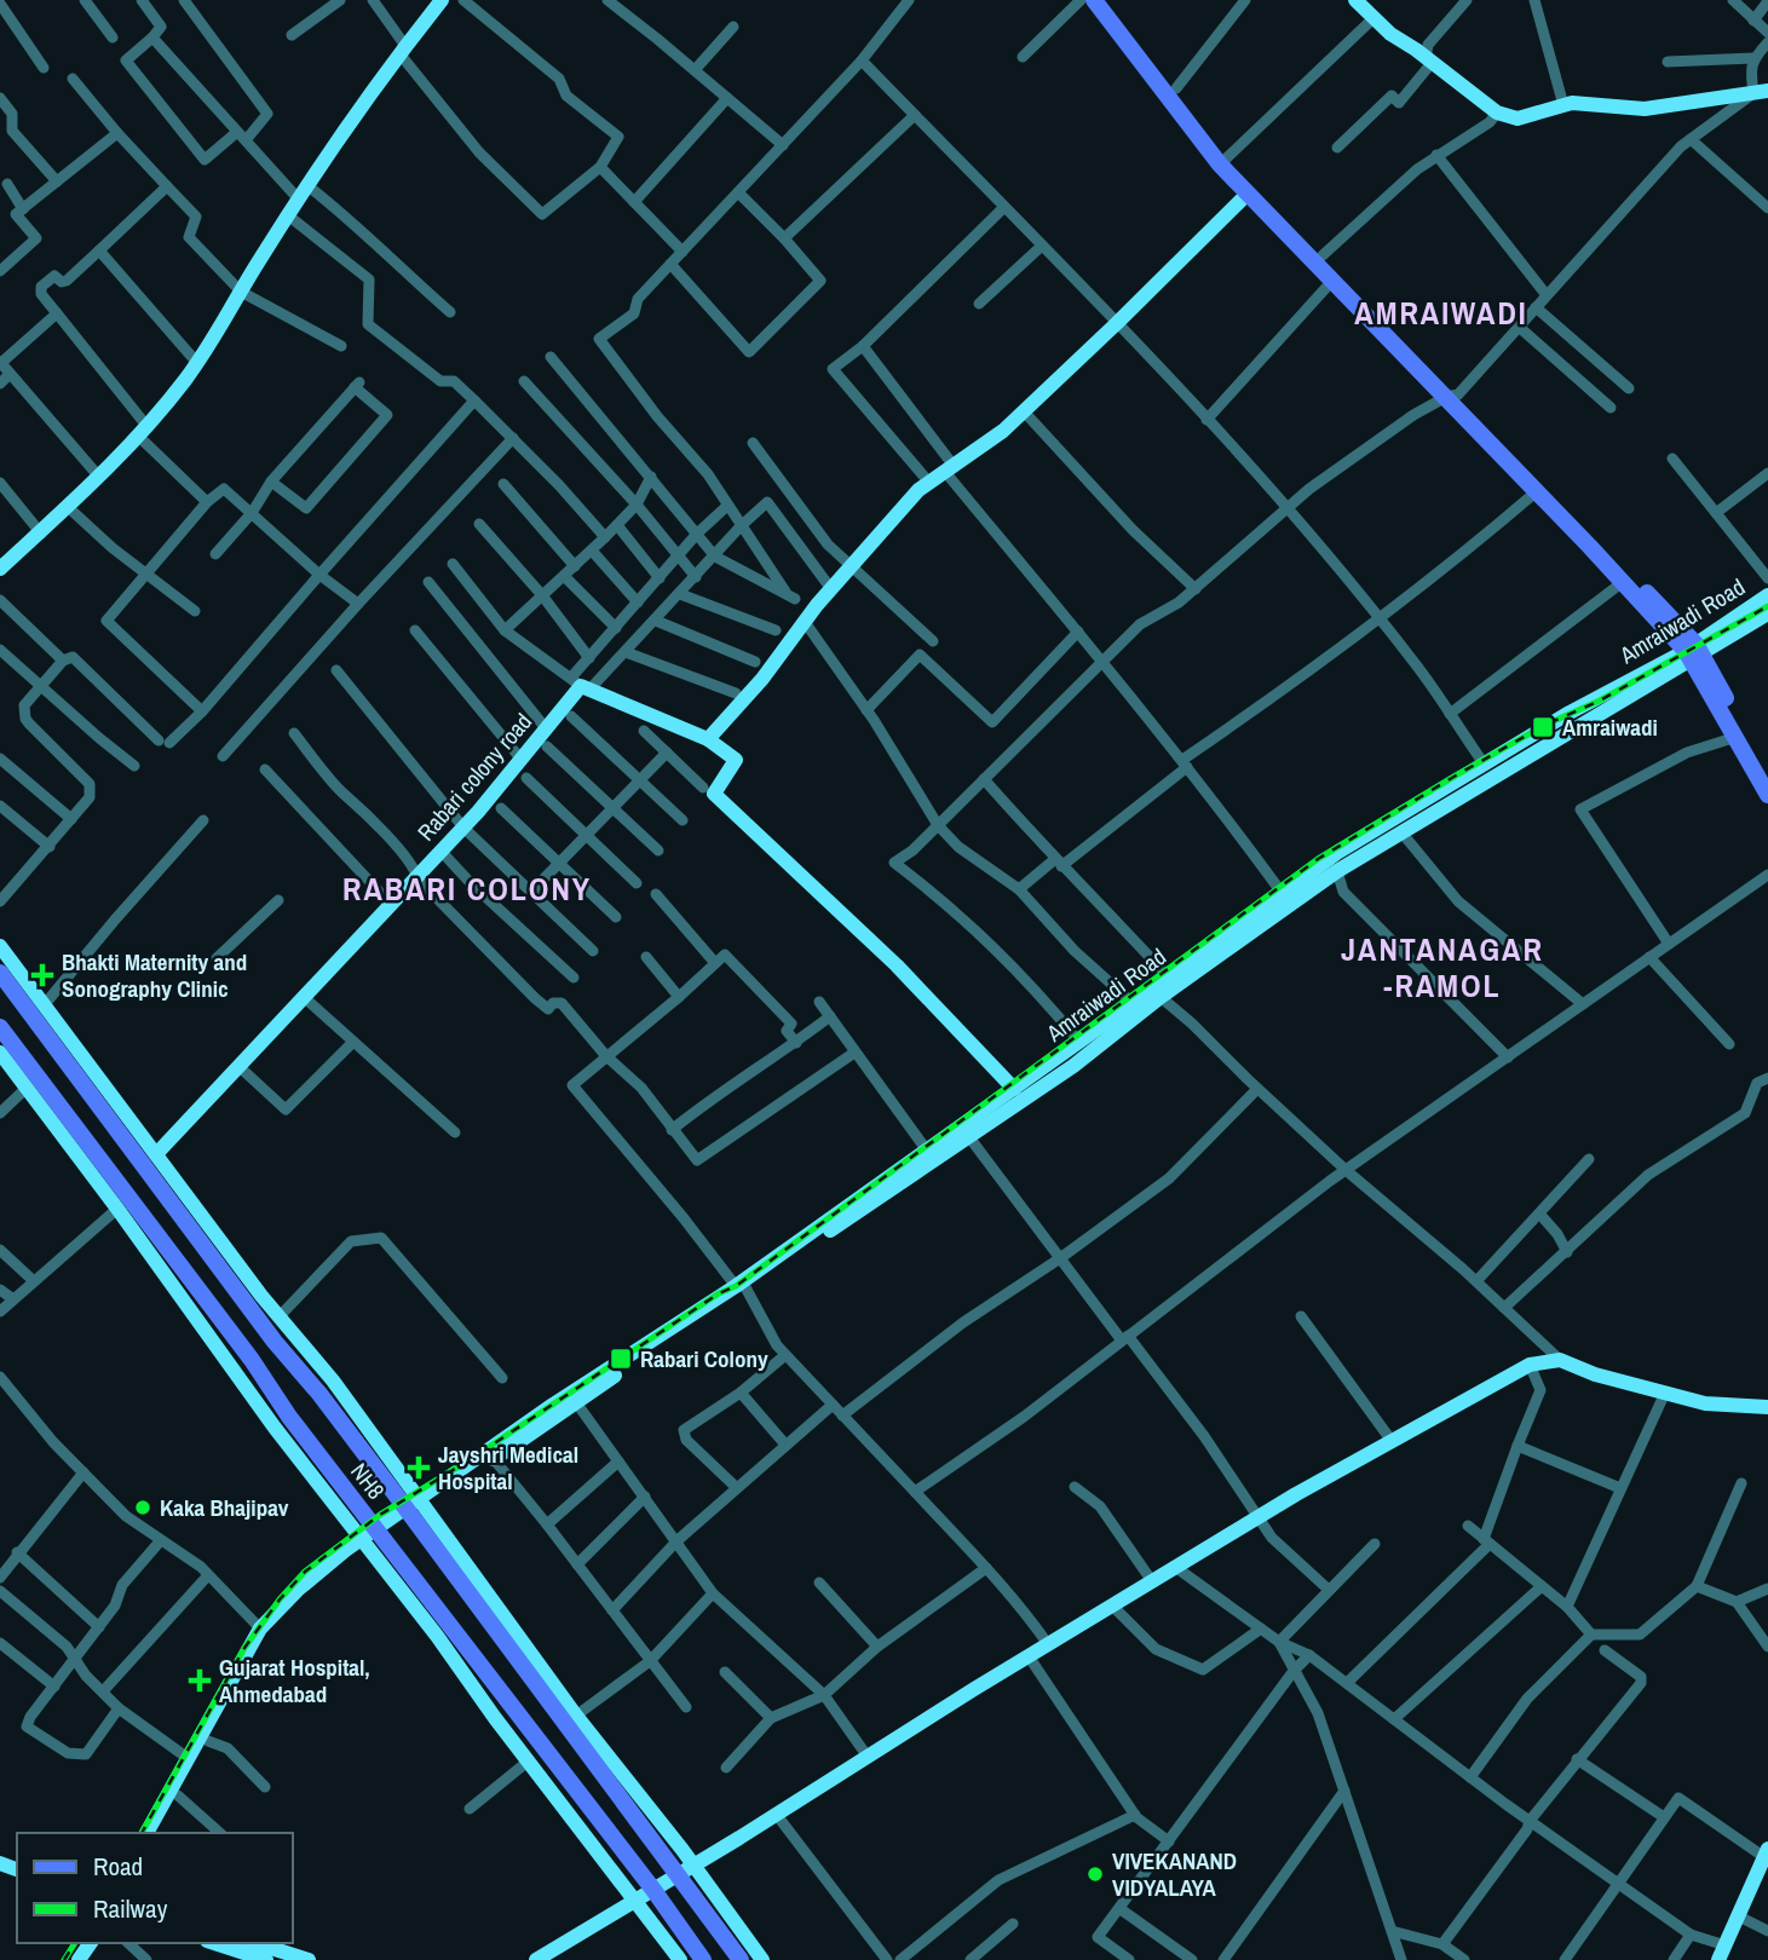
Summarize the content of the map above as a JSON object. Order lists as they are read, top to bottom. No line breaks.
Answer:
{"streets":{"main road":["NH8"],"street":["Amraiwadi Road","Rabari colony road"]},"districts":["AMRAIWADI","RABARI COLONY","JANTANAGAR -RAMOL"],"places":{"transit":["Amraiwadi","Rabari Colony"],"health":["Bhakti Maternity and Sonography Clinic","Jayshri Medical Hospital","Gujarat Hospital, Ahmedabad"],"other":["Kaka Bhajipav","VIVEKANAND VIDYALAYA"]},"legend":["Road","Railway"]}
